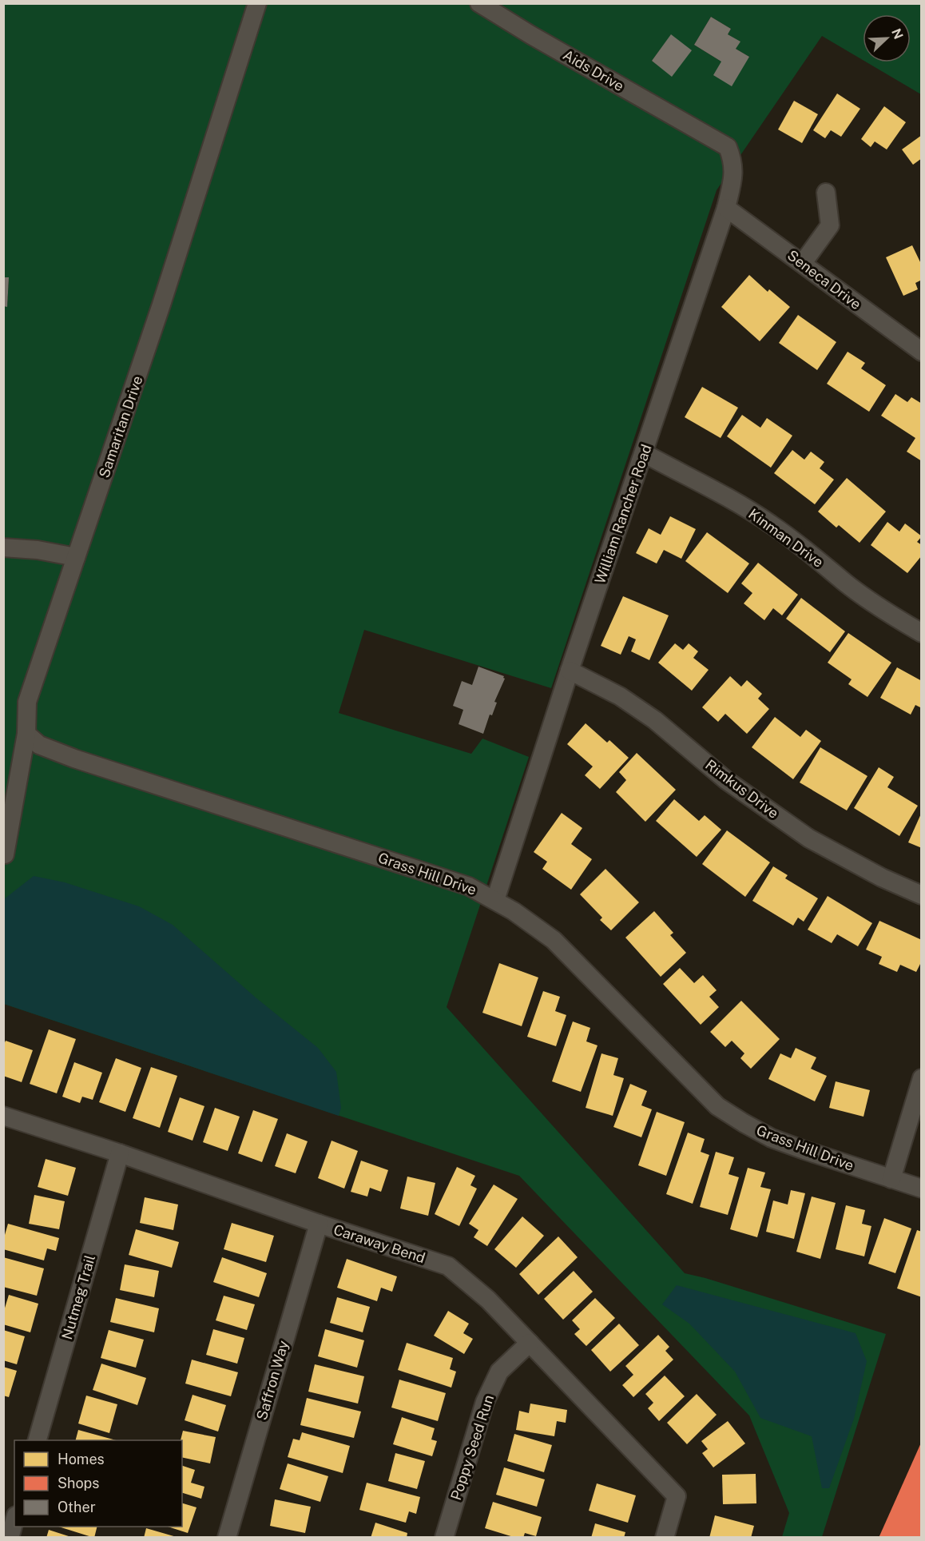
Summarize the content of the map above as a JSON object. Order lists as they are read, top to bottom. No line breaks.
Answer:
{"streets":{"street":["Aids Drive","Seneca Drive","Samaritan Drive","William Rancher Road","Kinman Drive","Rimkus Drive","Grass Hill Drive","Caraway Bend","Nutmeg Trail","Saffron Way","Poppy Seed Run"]},"crossings":[["Aids Drive","William Rancher Road"],["Seneca Drive","William Rancher Road"],["Samaritan Drive","Grass Hill Drive"],["William Rancher Road","Kinman Drive"],["William Rancher Road","Rimkus Drive"],["William Rancher Road","Grass Hill Drive"],["Caraway Bend","Nutmeg Trail"],["Caraway Bend","Saffron Way"],["Caraway Bend","Poppy Seed Run"]],"legend":["Homes","Shops","Other"],"north":"top right"}
